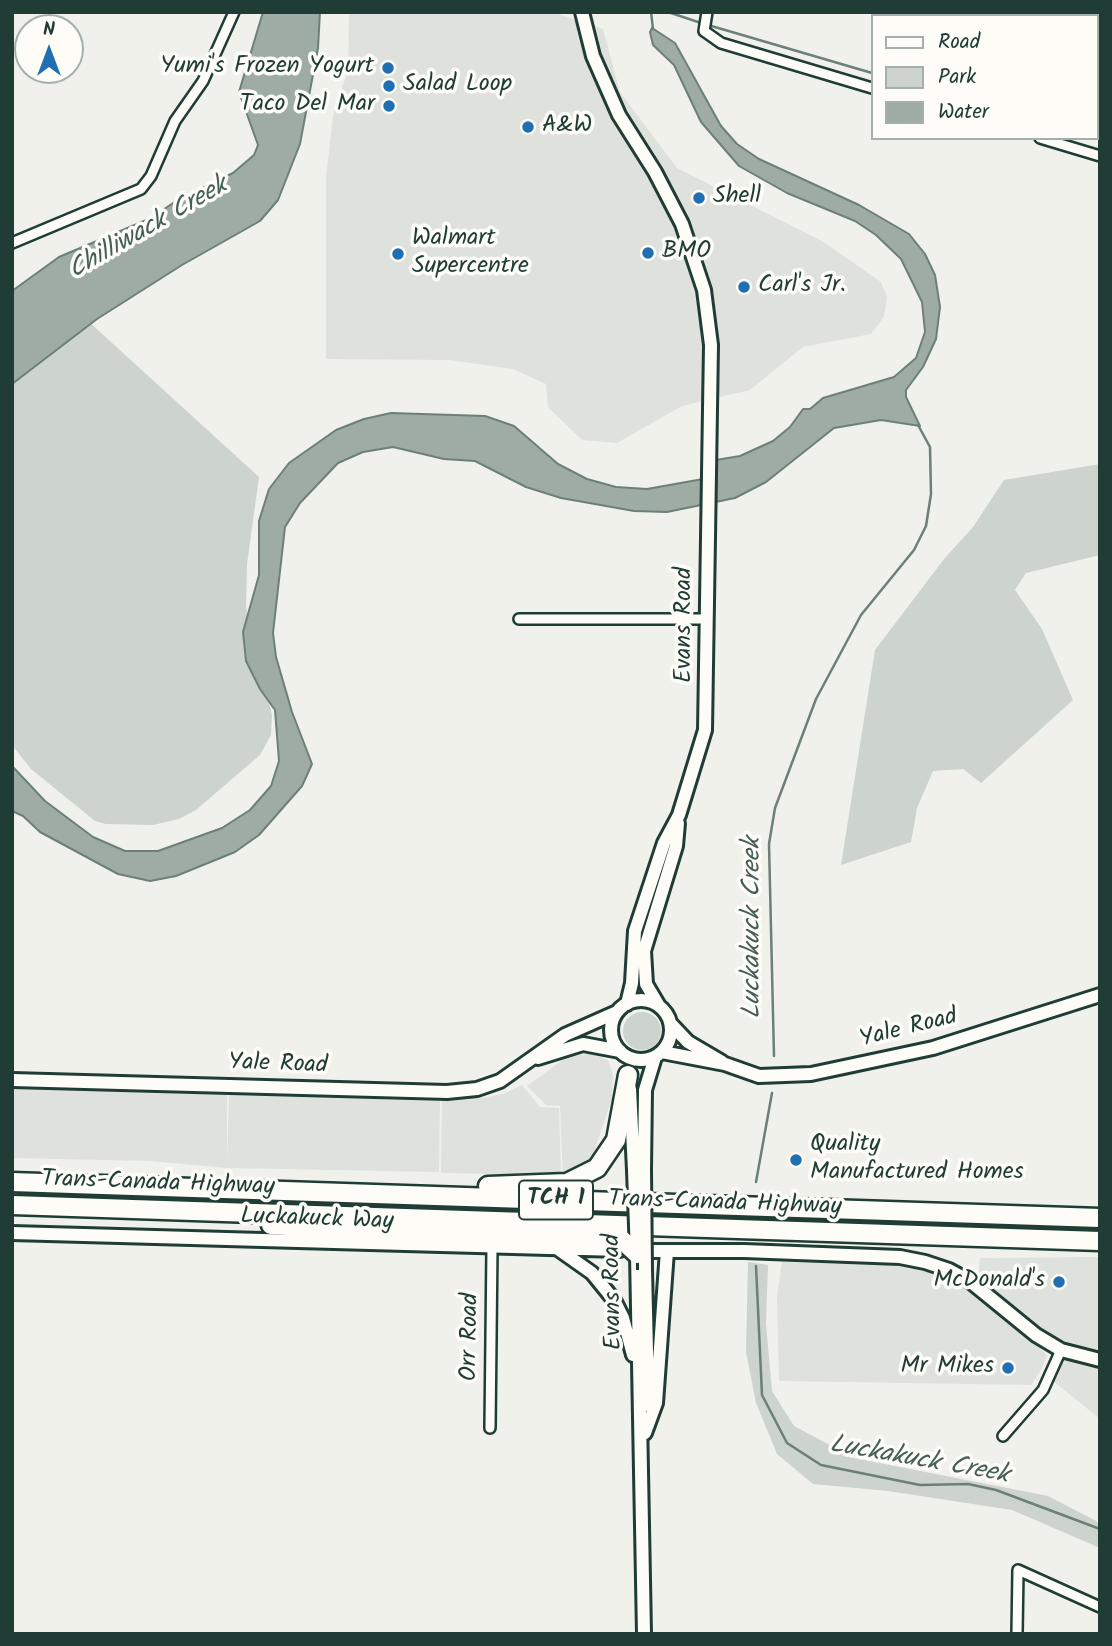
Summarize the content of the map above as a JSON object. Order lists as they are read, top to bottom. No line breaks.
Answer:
{"streets":{"highway":["Trans-Canada Highway","TCH 1"],"street":["Evans Road","Yale Road","Luckakuck Way","Orr Road"]},"crossings":[["Evans Road","Yale Road"],["Evans Road","Luckakuck Way"],["Luckakuck Way","Orr Road"]],"water":["Chilliwack Creek","Luckakuck Creek"],"places":["Yumi's Frozen Yogurt","Salad Loop","Taco Del Mar","A&W","Shell","BMO","Walmart Supercentre","Carl's Jr.","Quality Manufactured Homes","McDonald's","Mr Mikes"],"legend":["Road","Park","Water"],"north":"top"}
